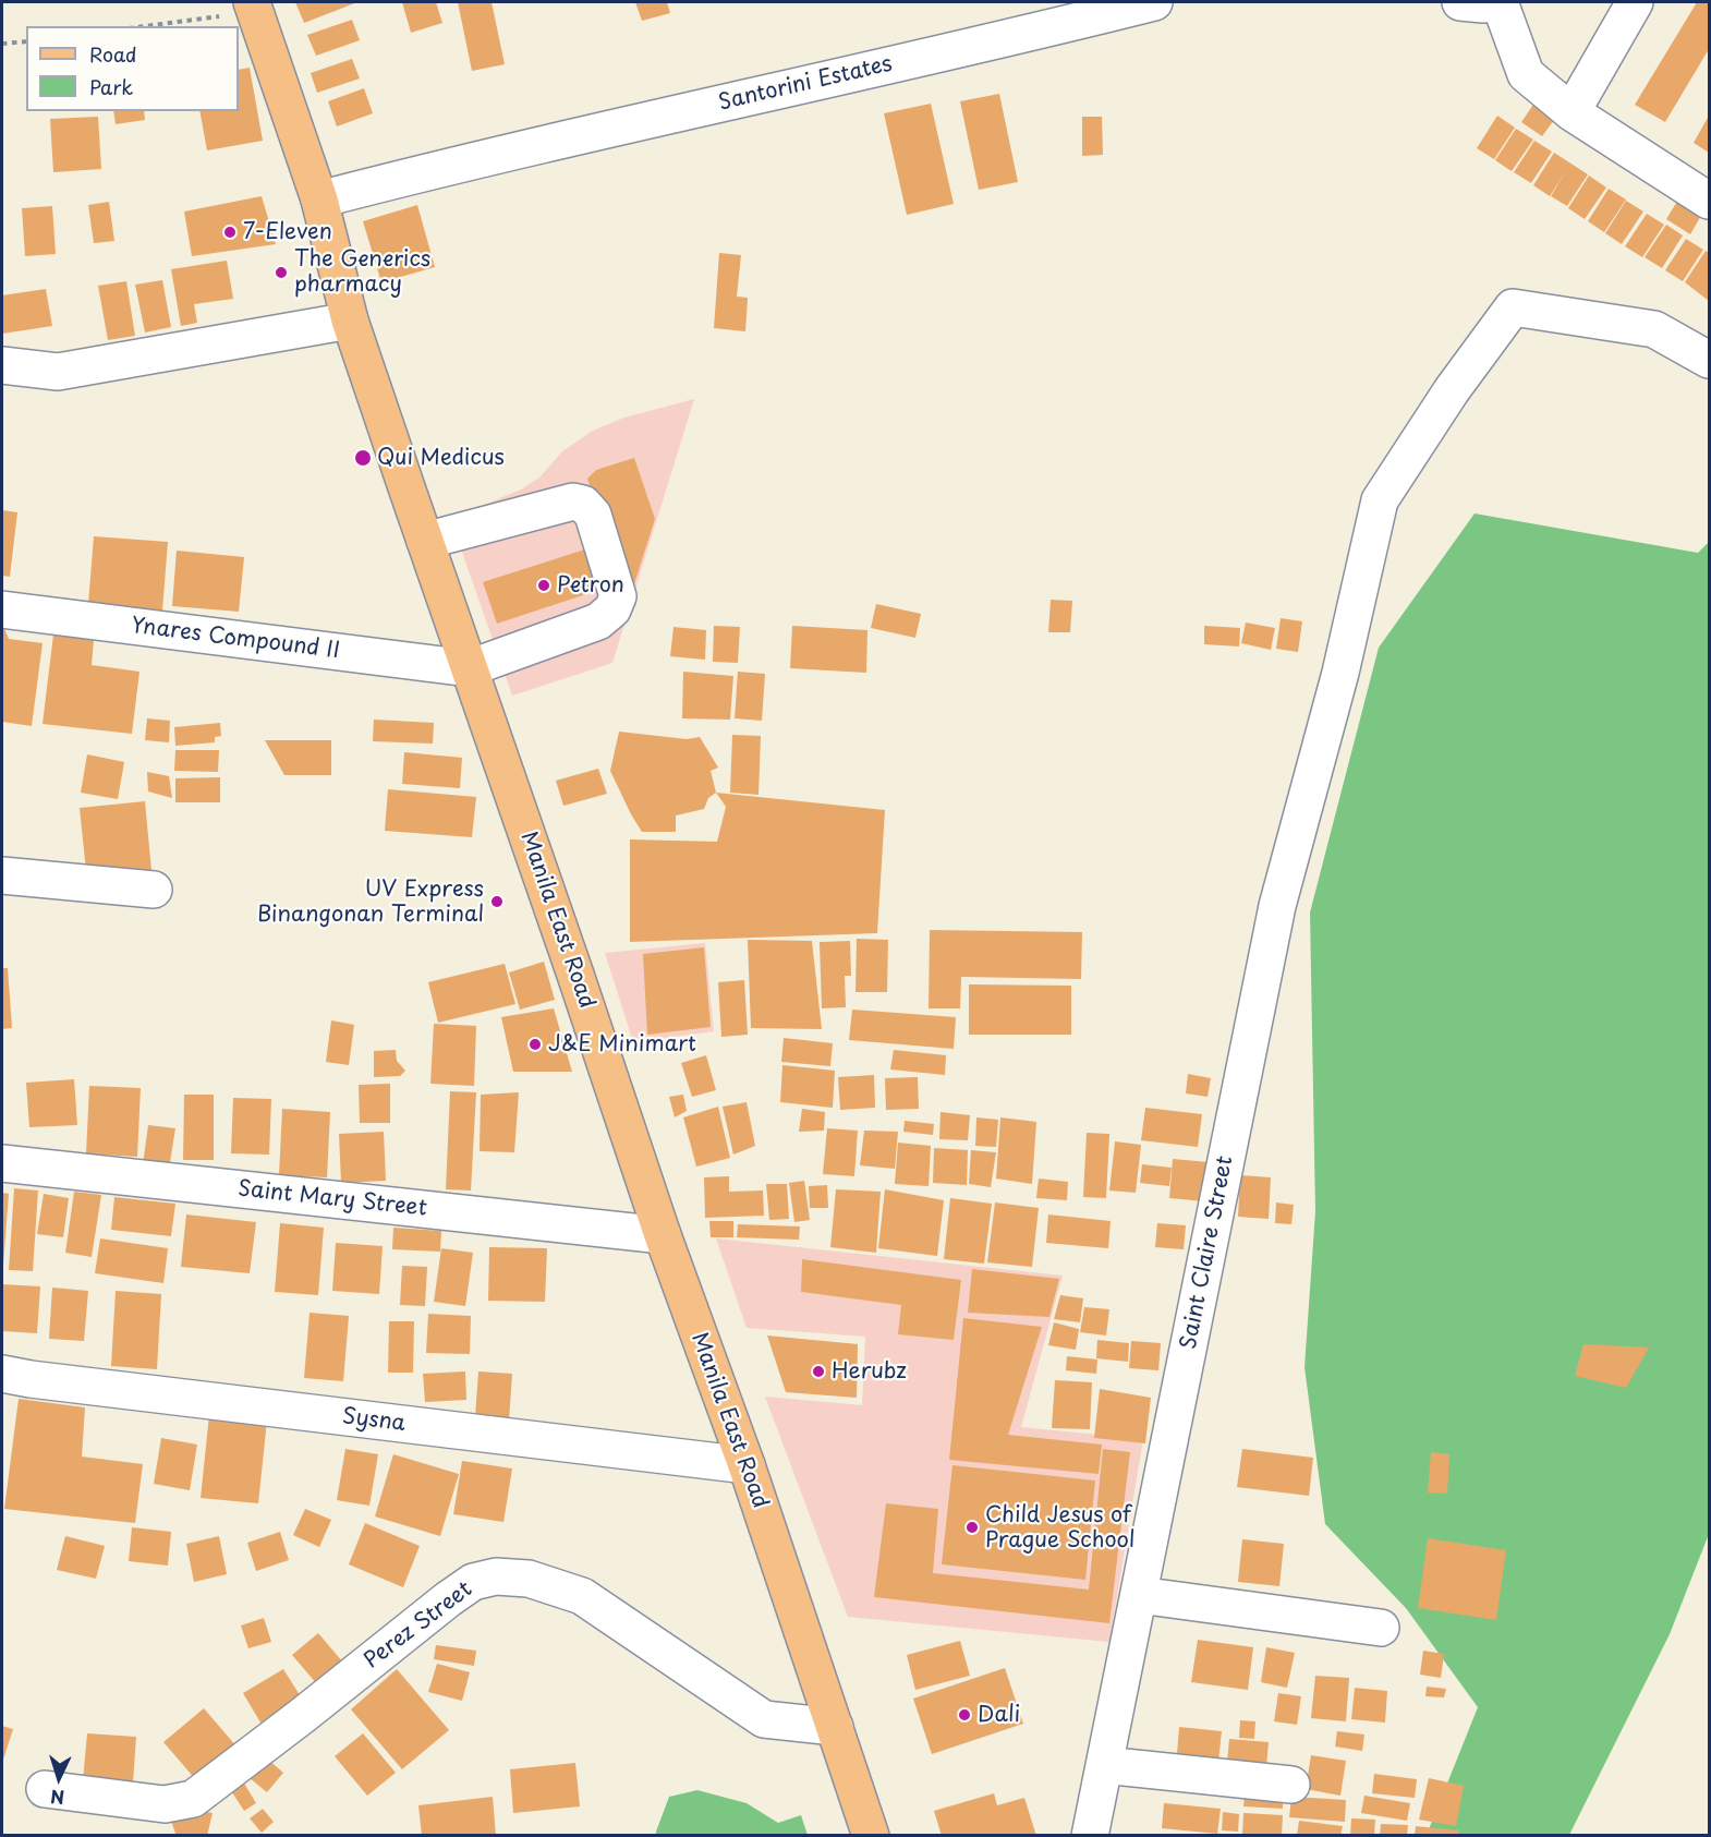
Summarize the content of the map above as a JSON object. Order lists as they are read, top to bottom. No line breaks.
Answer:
{"streets":{"main road":["Manila East Road"],"street":["Santorini Estates","Ynares Compound II","Saint Mary Street","Saint Claire Street","Sysna","Perez Street"]},"crossings":[["Santorini Estates","Manila East Road"],["Ynares Compound II","Manila East Road"],["Manila East Road","Saint Mary Street"],["Manila East Road","Sysna"],["Manila East Road","Perez Street"]],"places":["7-Eleven","The Generics pharmacy","Qui Medicus","Petron","UV Express Binangonan Terminal","J&E Minimart","Herubz","Child Jesus of Prague School","Dali"],"legend":["Road","Park"],"north":"bottom"}
